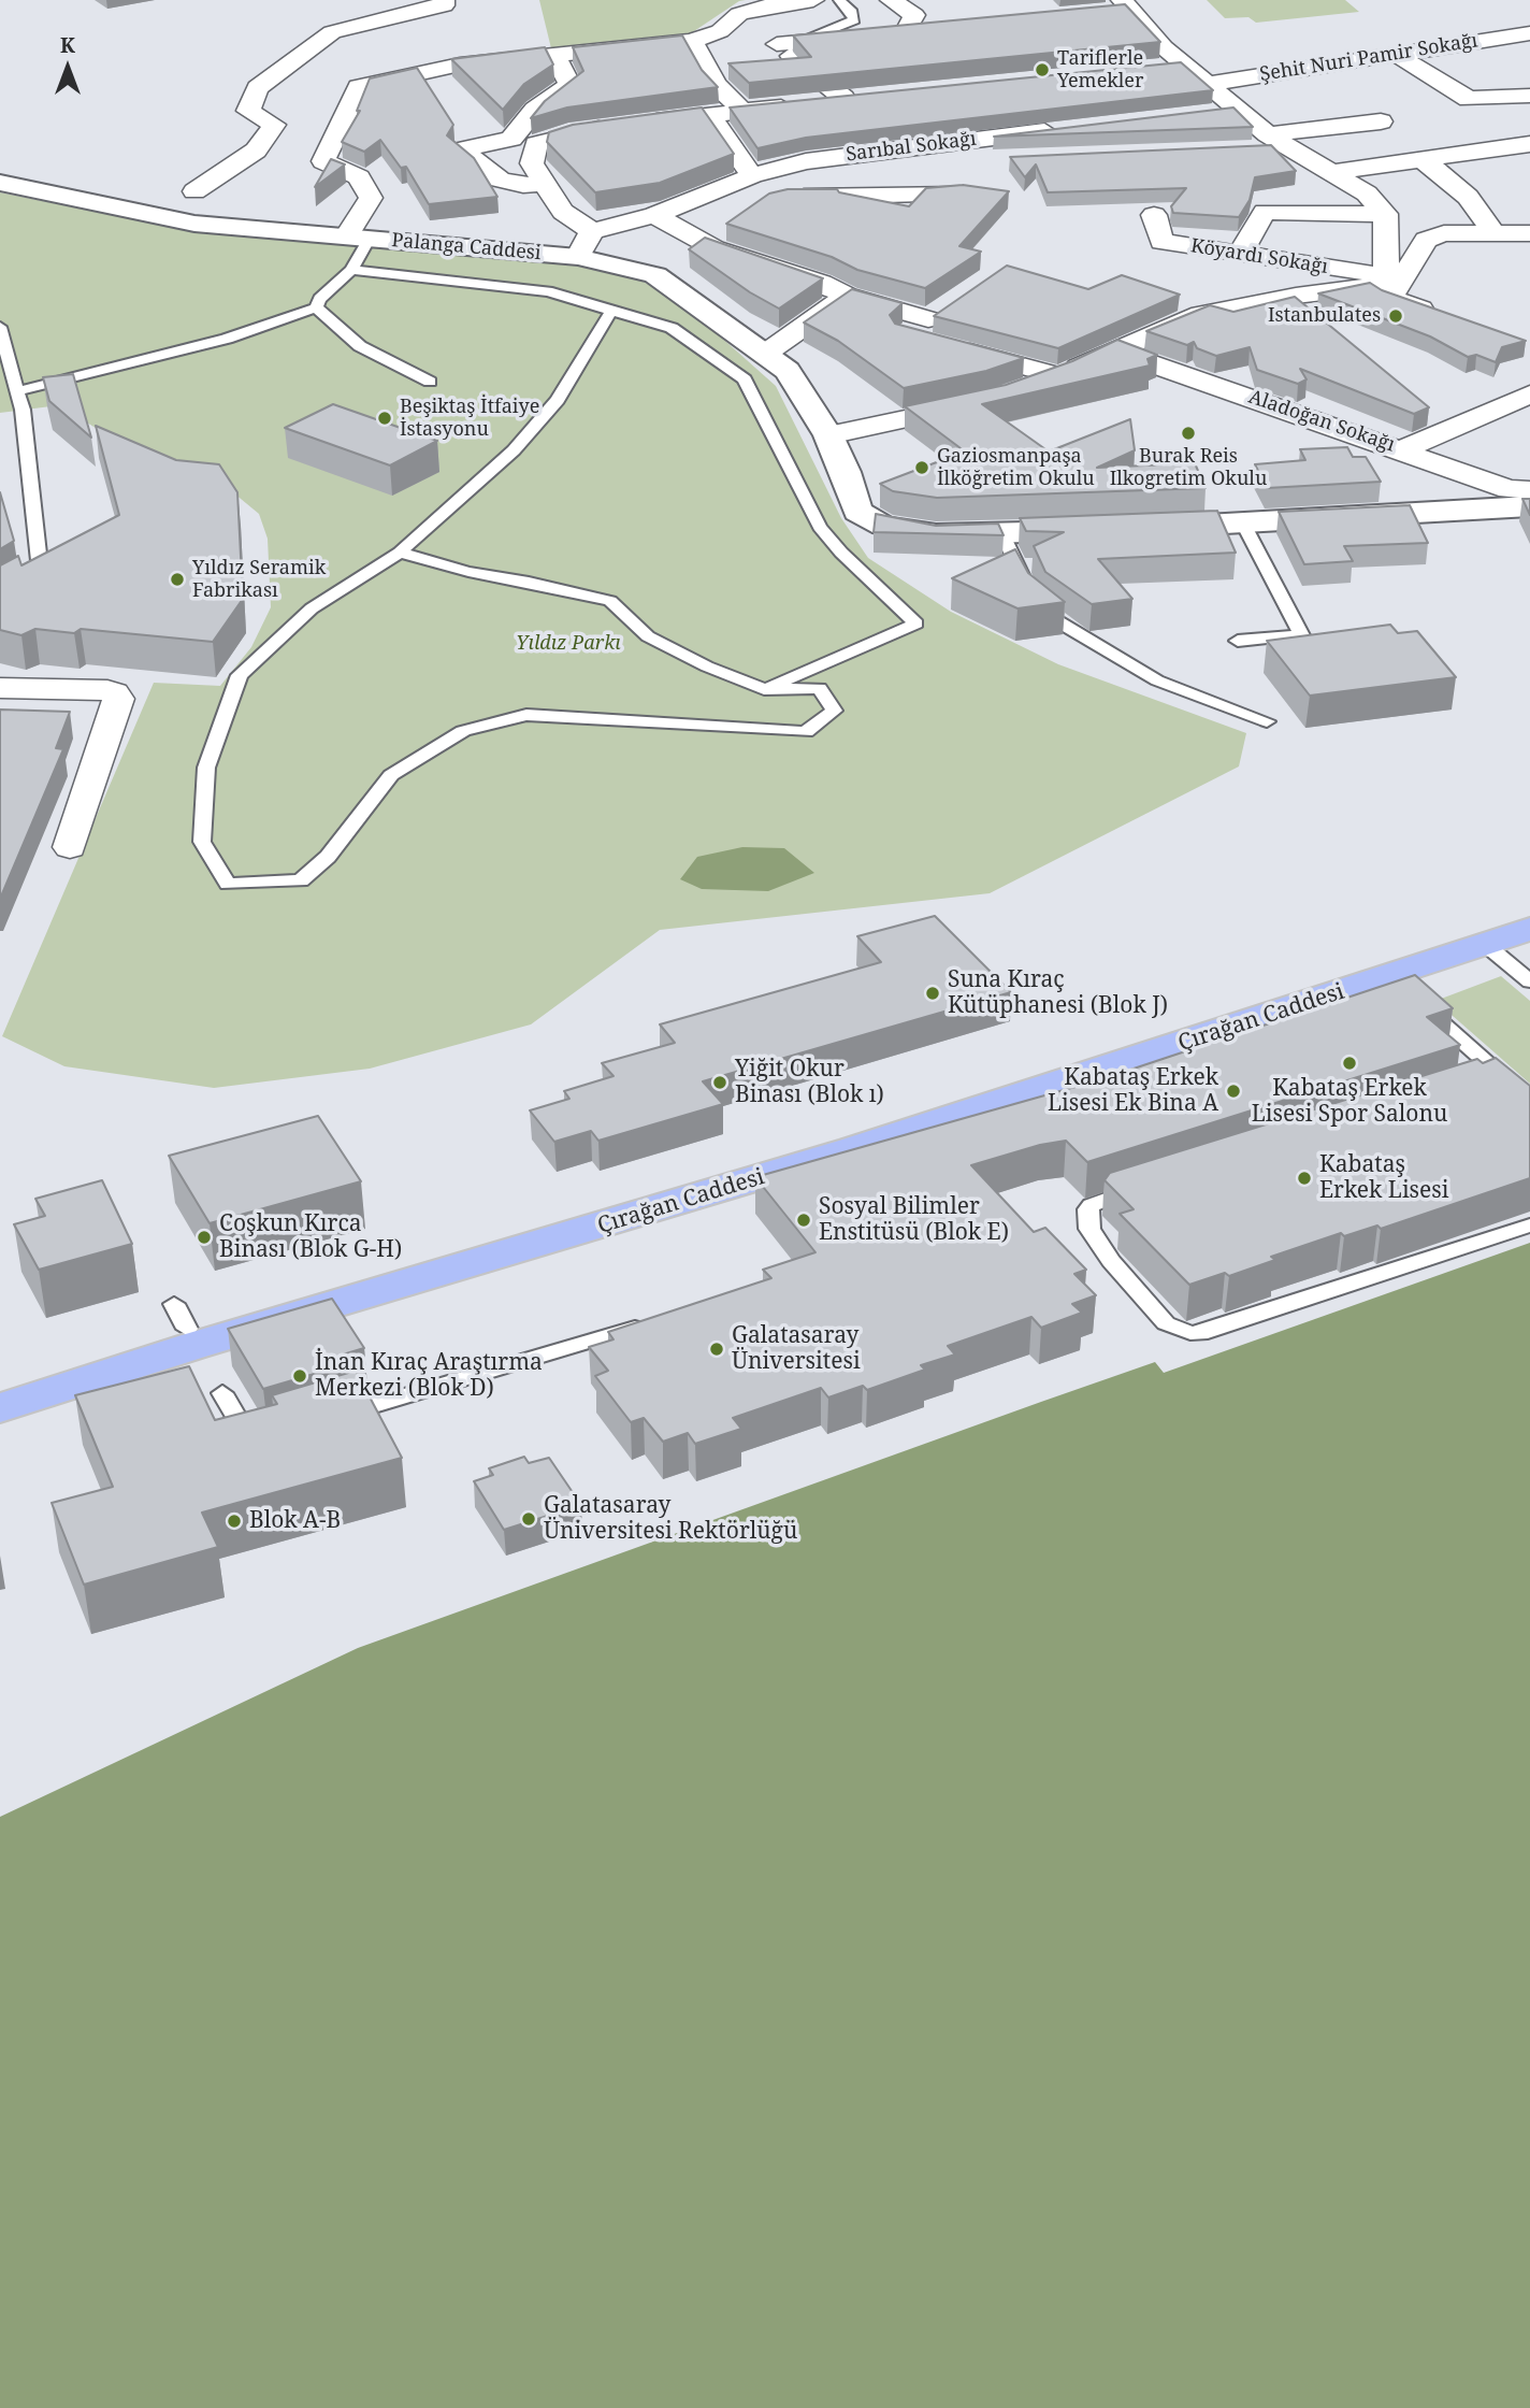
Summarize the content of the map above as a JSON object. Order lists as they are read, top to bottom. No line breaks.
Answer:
{"streets":{"main road":["Palanga Caddesi","Çırağan Caddesi"],"street":["Şehit Nuri Pamir Sokağı","Sarıbal Sokağı","Köyardı Sokağı","Aladoğan Sokağı"]},"parks":["Yıldız Parkı"],"places":["Tariflerle Yemekler","Istanbulates","Beşiktaş İtfaiye İstasyonu","Burak Reis Ilkogretim Okulu","Gaziosmanpaşa İlköğretim Okulu","Yıldız Seramik Fabrikası","Suna Kıraç Kütüphanesi (Blok J)","Kabataş Erkek Lisesi Spor Salonu","Yiğit Okur Binası (Blok ı)","Kabataş Erkek Lisesi Ek Bina A","Kabataş Erkek Lisesi","Sosyal Bilimler Enstitüsü (Blok E)","Coşkun Kırca Binası (Blok G-H)","Galatasaray Üniversitesi","İnan Kıraç Araştırma Merkezi (Blok D)","Galatasaray Üniversitesi Rektörlüğü","Blok A-B"],"north":"top"}
